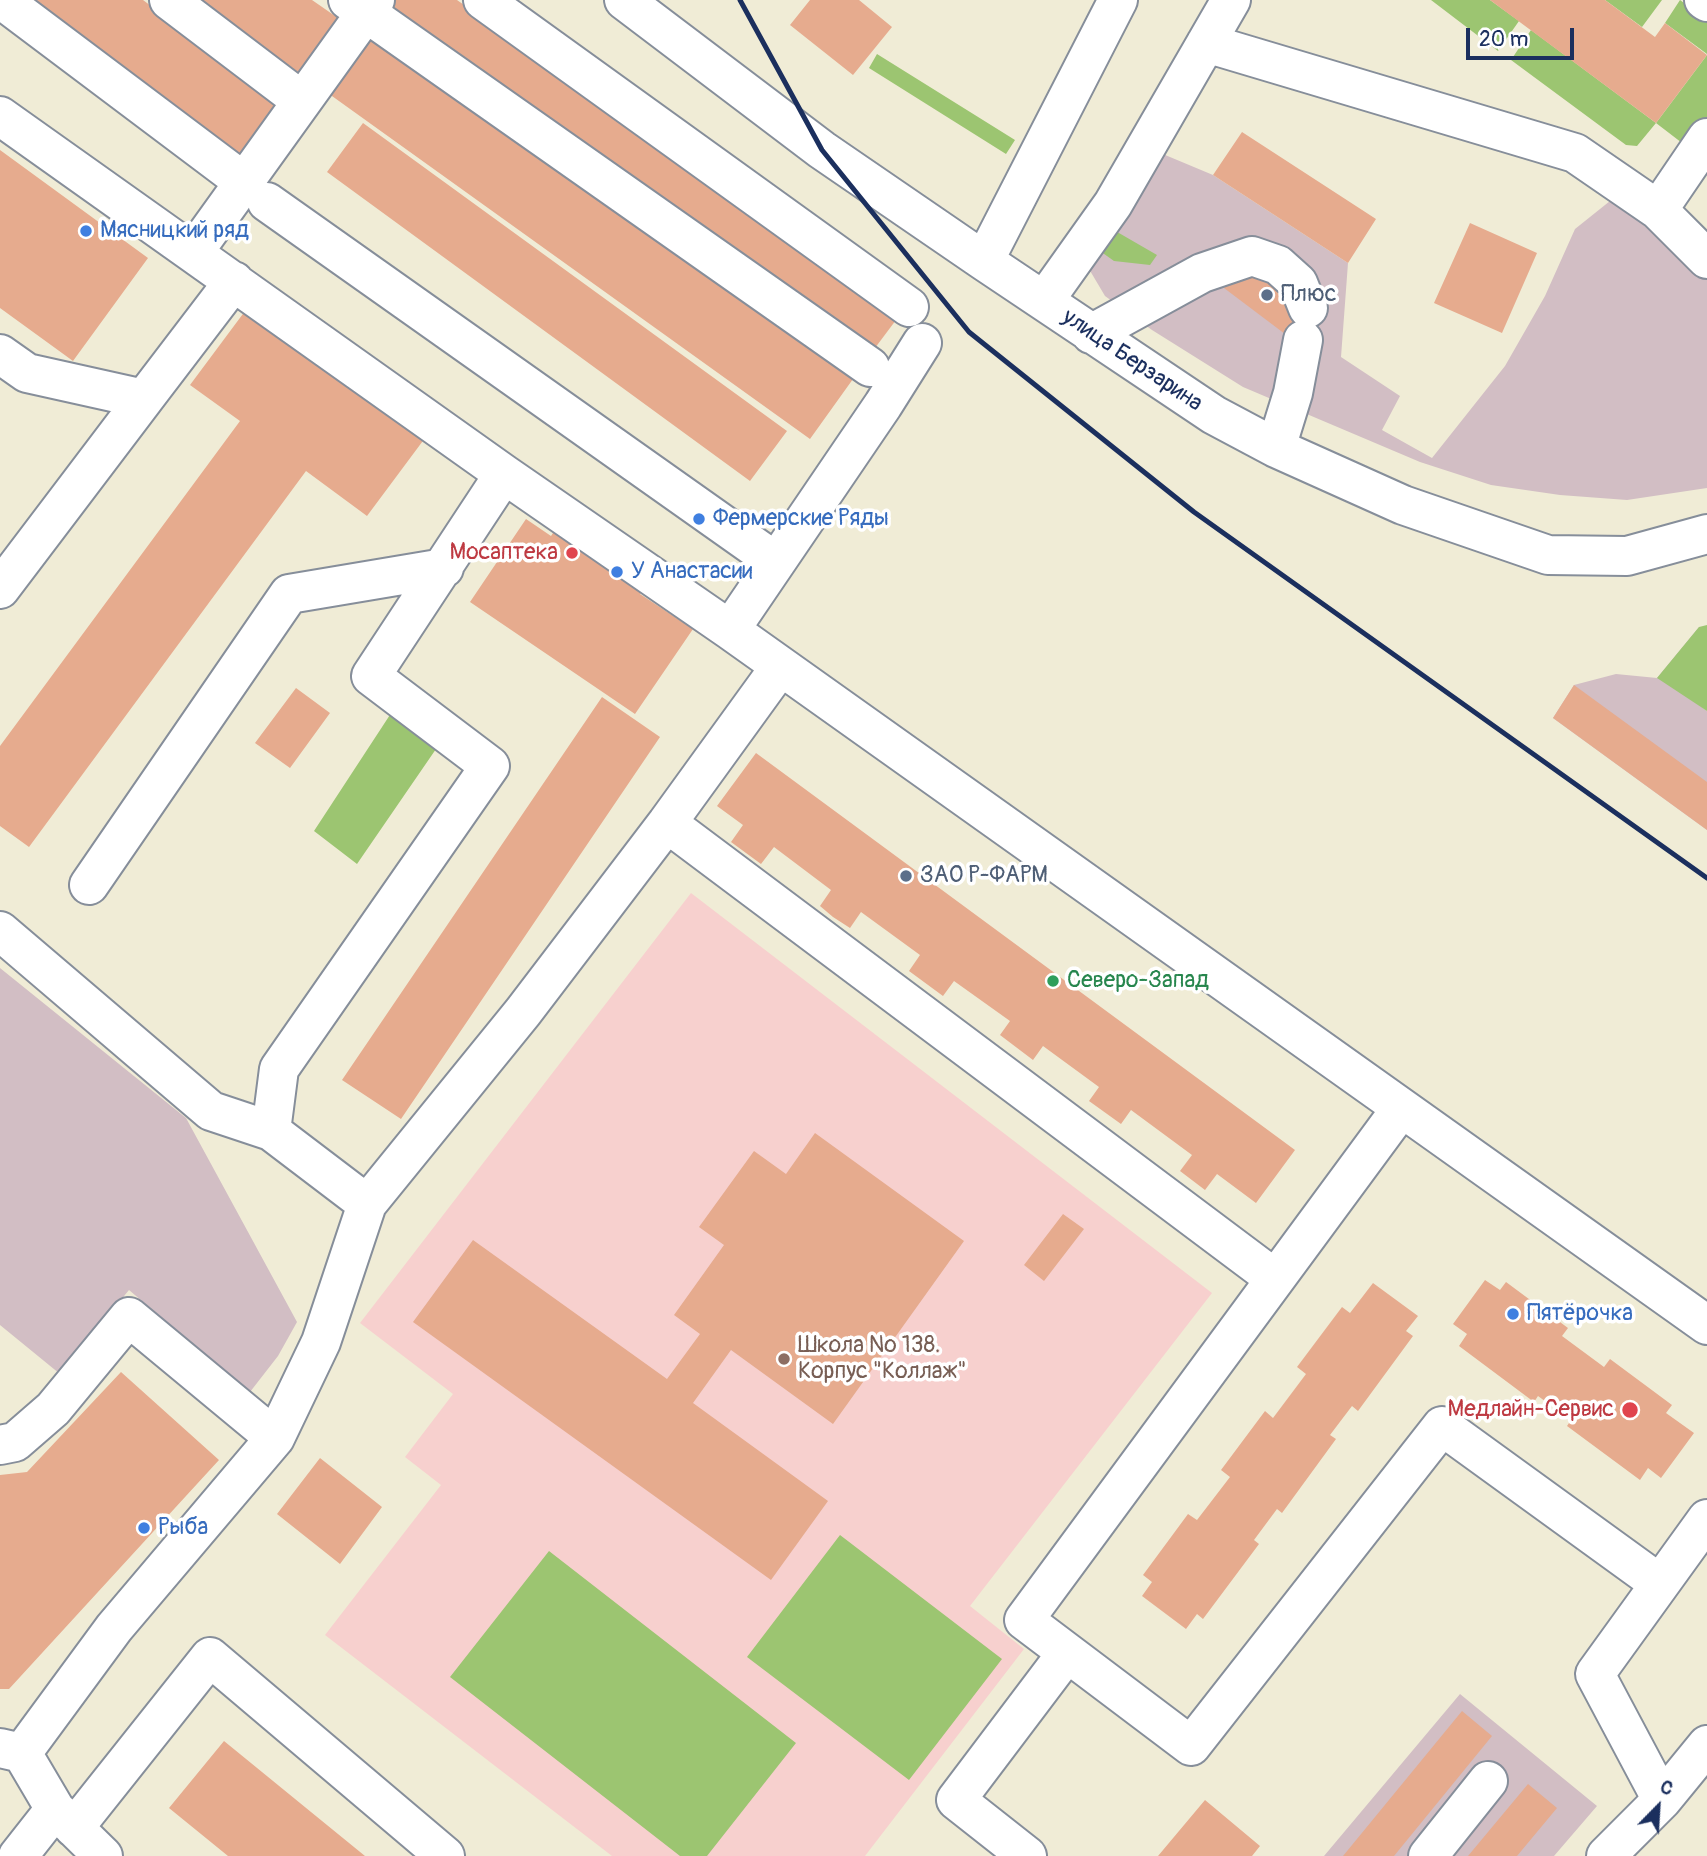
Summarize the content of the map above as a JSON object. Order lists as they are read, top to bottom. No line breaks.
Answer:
{"streets":{"street":["улица Берзарина"]},"places":["Мясницкий ряд","Плюс","Фермерские Ряды","Мосаптека","У Анастасии","ЗАО Р-ФАРМ","Северо-Запад","Пятёрочка","Школа № 138. Корпус \"Коллаж\"","Медлайн-Сервис","Рыба"],"scale_bar":"20 m","north":"top right"}
